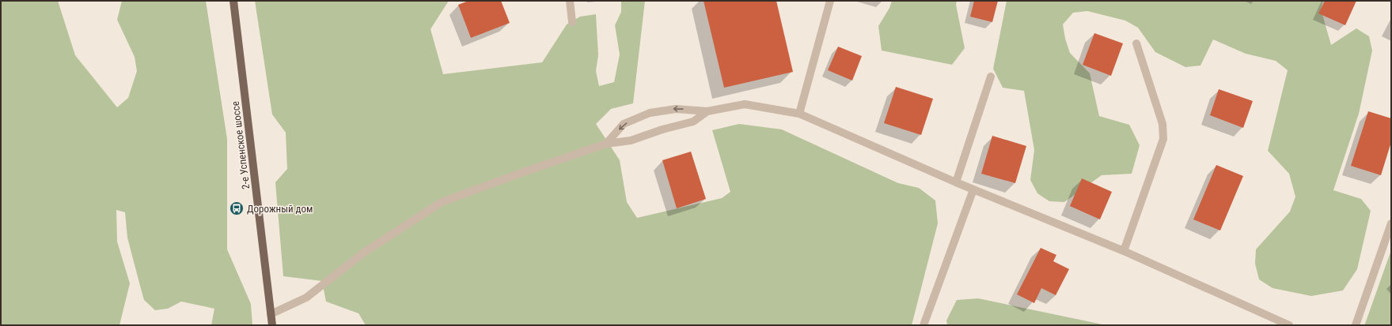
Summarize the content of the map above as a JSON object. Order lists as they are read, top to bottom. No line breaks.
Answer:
{"streets":{"main road":["2-е Успенское шоссе"]},"places":{"bus stop":["Дорожный дом"]}}
